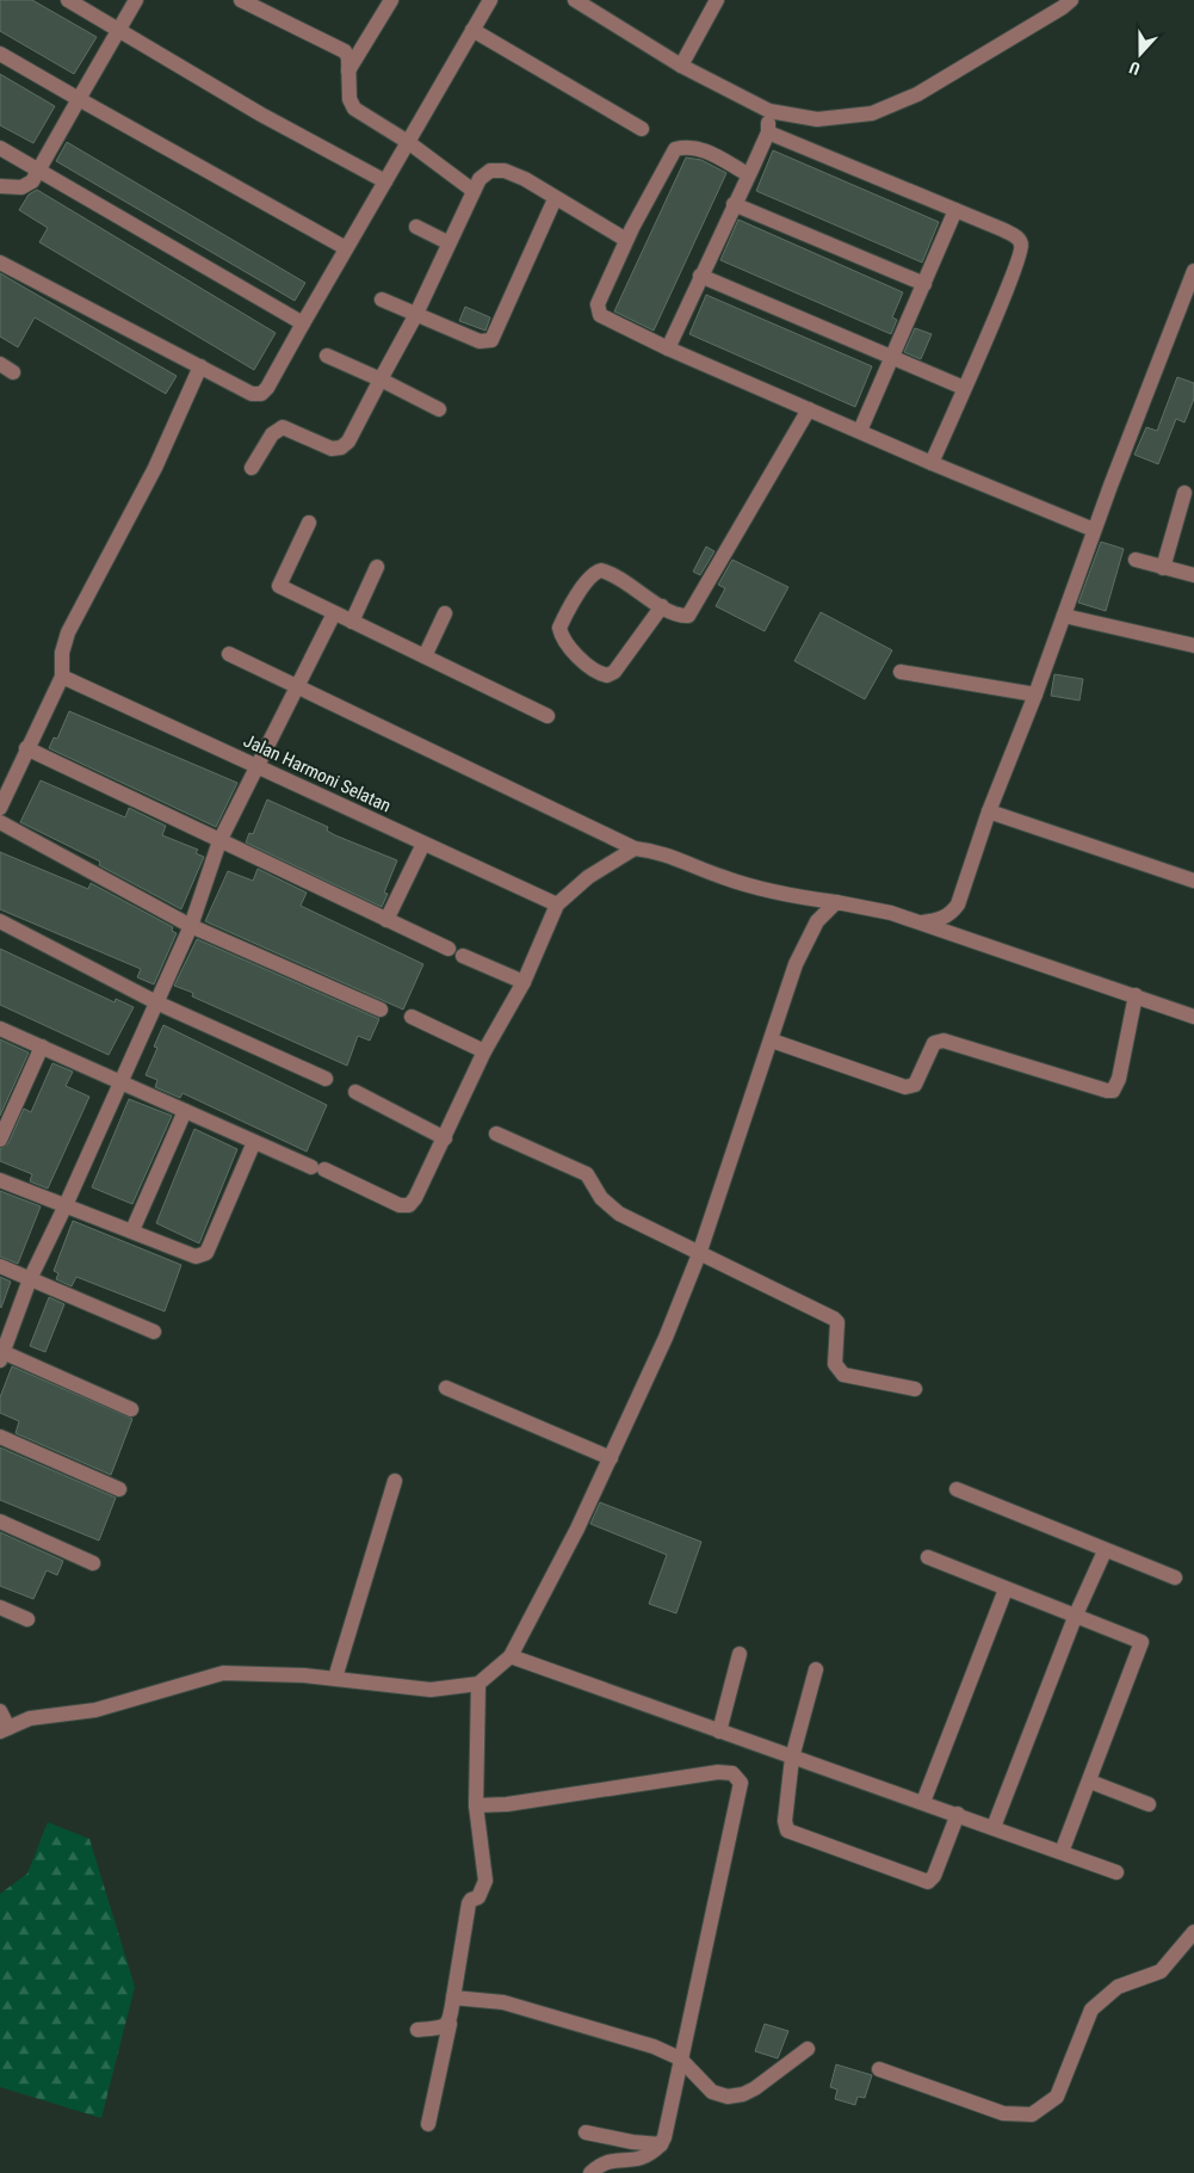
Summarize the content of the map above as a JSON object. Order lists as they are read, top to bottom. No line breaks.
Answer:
{"streets":{"street":["Jalan Harmoni Selatan"]},"north":"bottom"}
